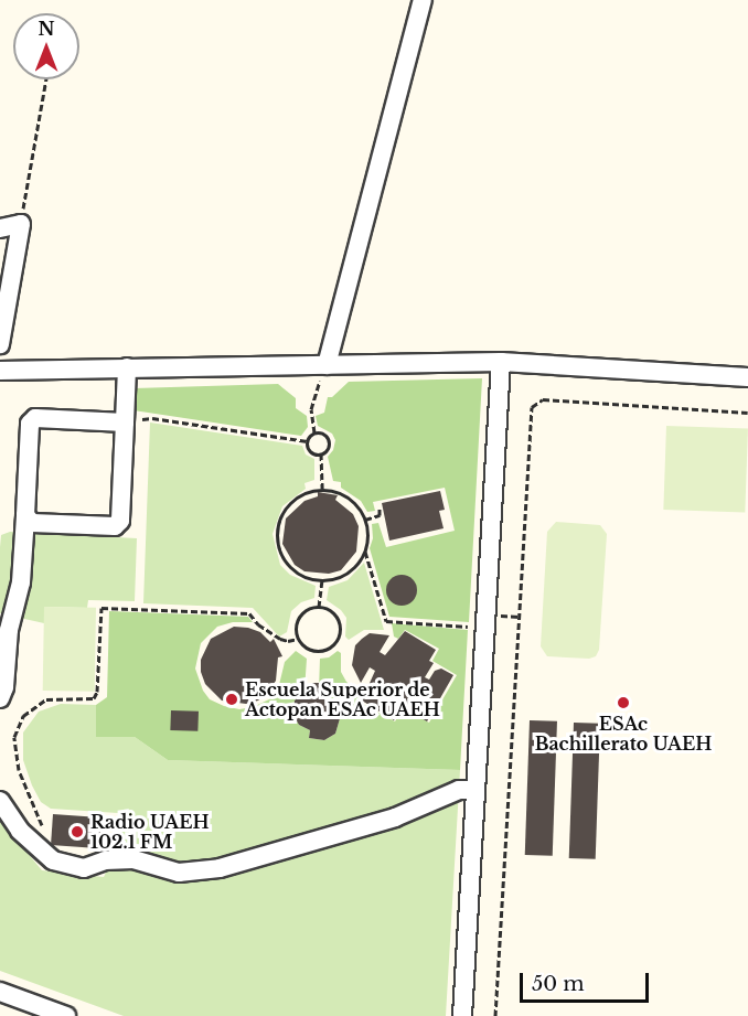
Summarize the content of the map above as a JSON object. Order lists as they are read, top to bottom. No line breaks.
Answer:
{"places":["Escuela Superior de Actopan ESAc UAEH","ESAc Bachillerato UAEH","Radio UAEH 102.1 FM"],"scale_bar":"50 m","north":"top"}
